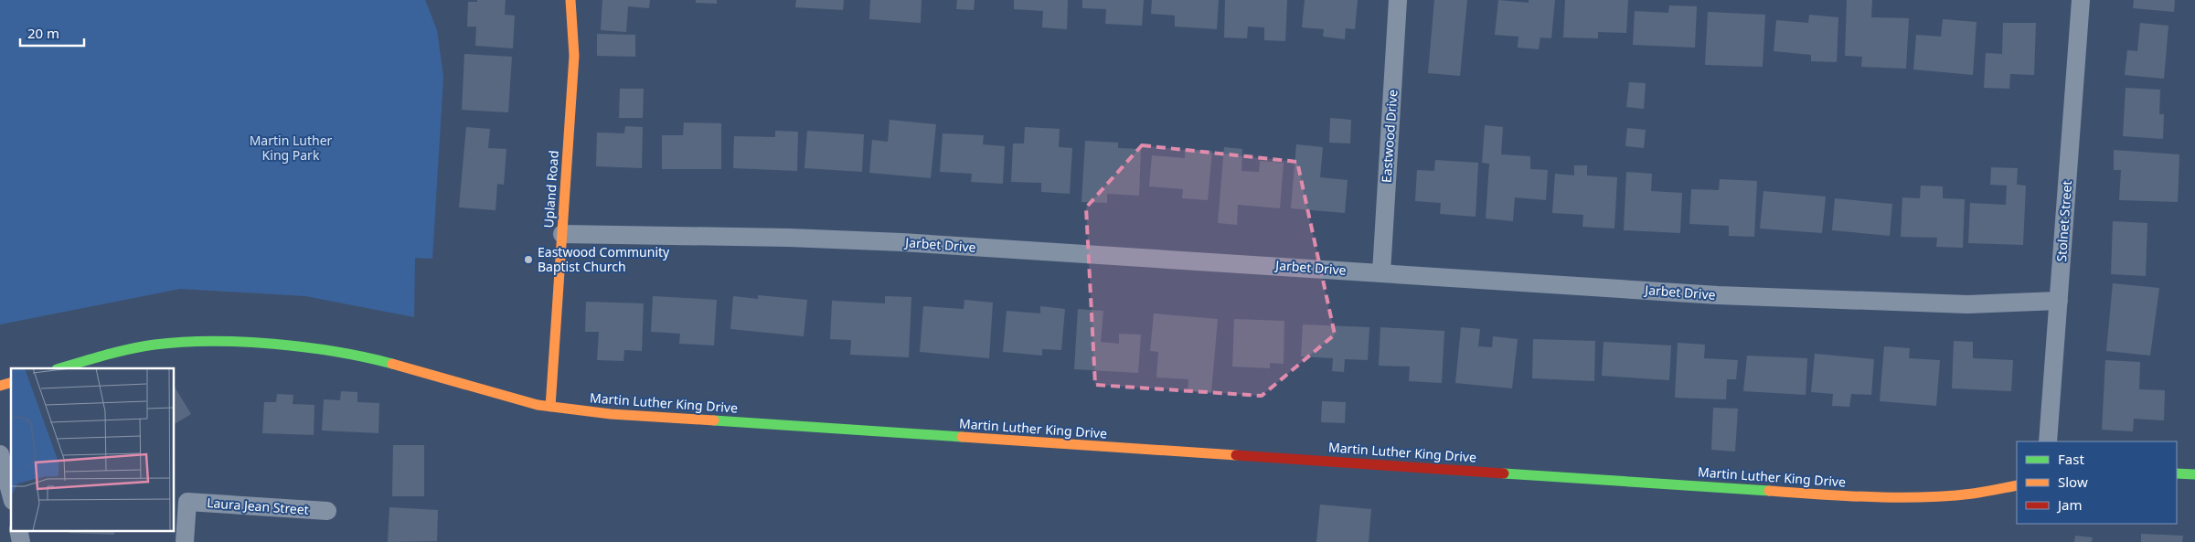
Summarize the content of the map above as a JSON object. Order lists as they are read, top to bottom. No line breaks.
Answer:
{"streets":{"main road":["Upland Road","Martin Luther King Drive"],"street":["Eastwood Drive","Stolnet Street","Jarbet Drive","Laura Jean Street"]},"crossings":[["Eastwood Drive","Jarbet Drive"],["Upland Road","Jarbet Drive"],["Upland Road","Martin Luther King Drive"],["Stolnet Street","Jarbet Drive"]],"parks":["Martin Luther King Park"],"places":["Eastwood Community Baptist Church"],"legend":["Fast","Slow","Jam"],"scale_bar":"20 m"}
